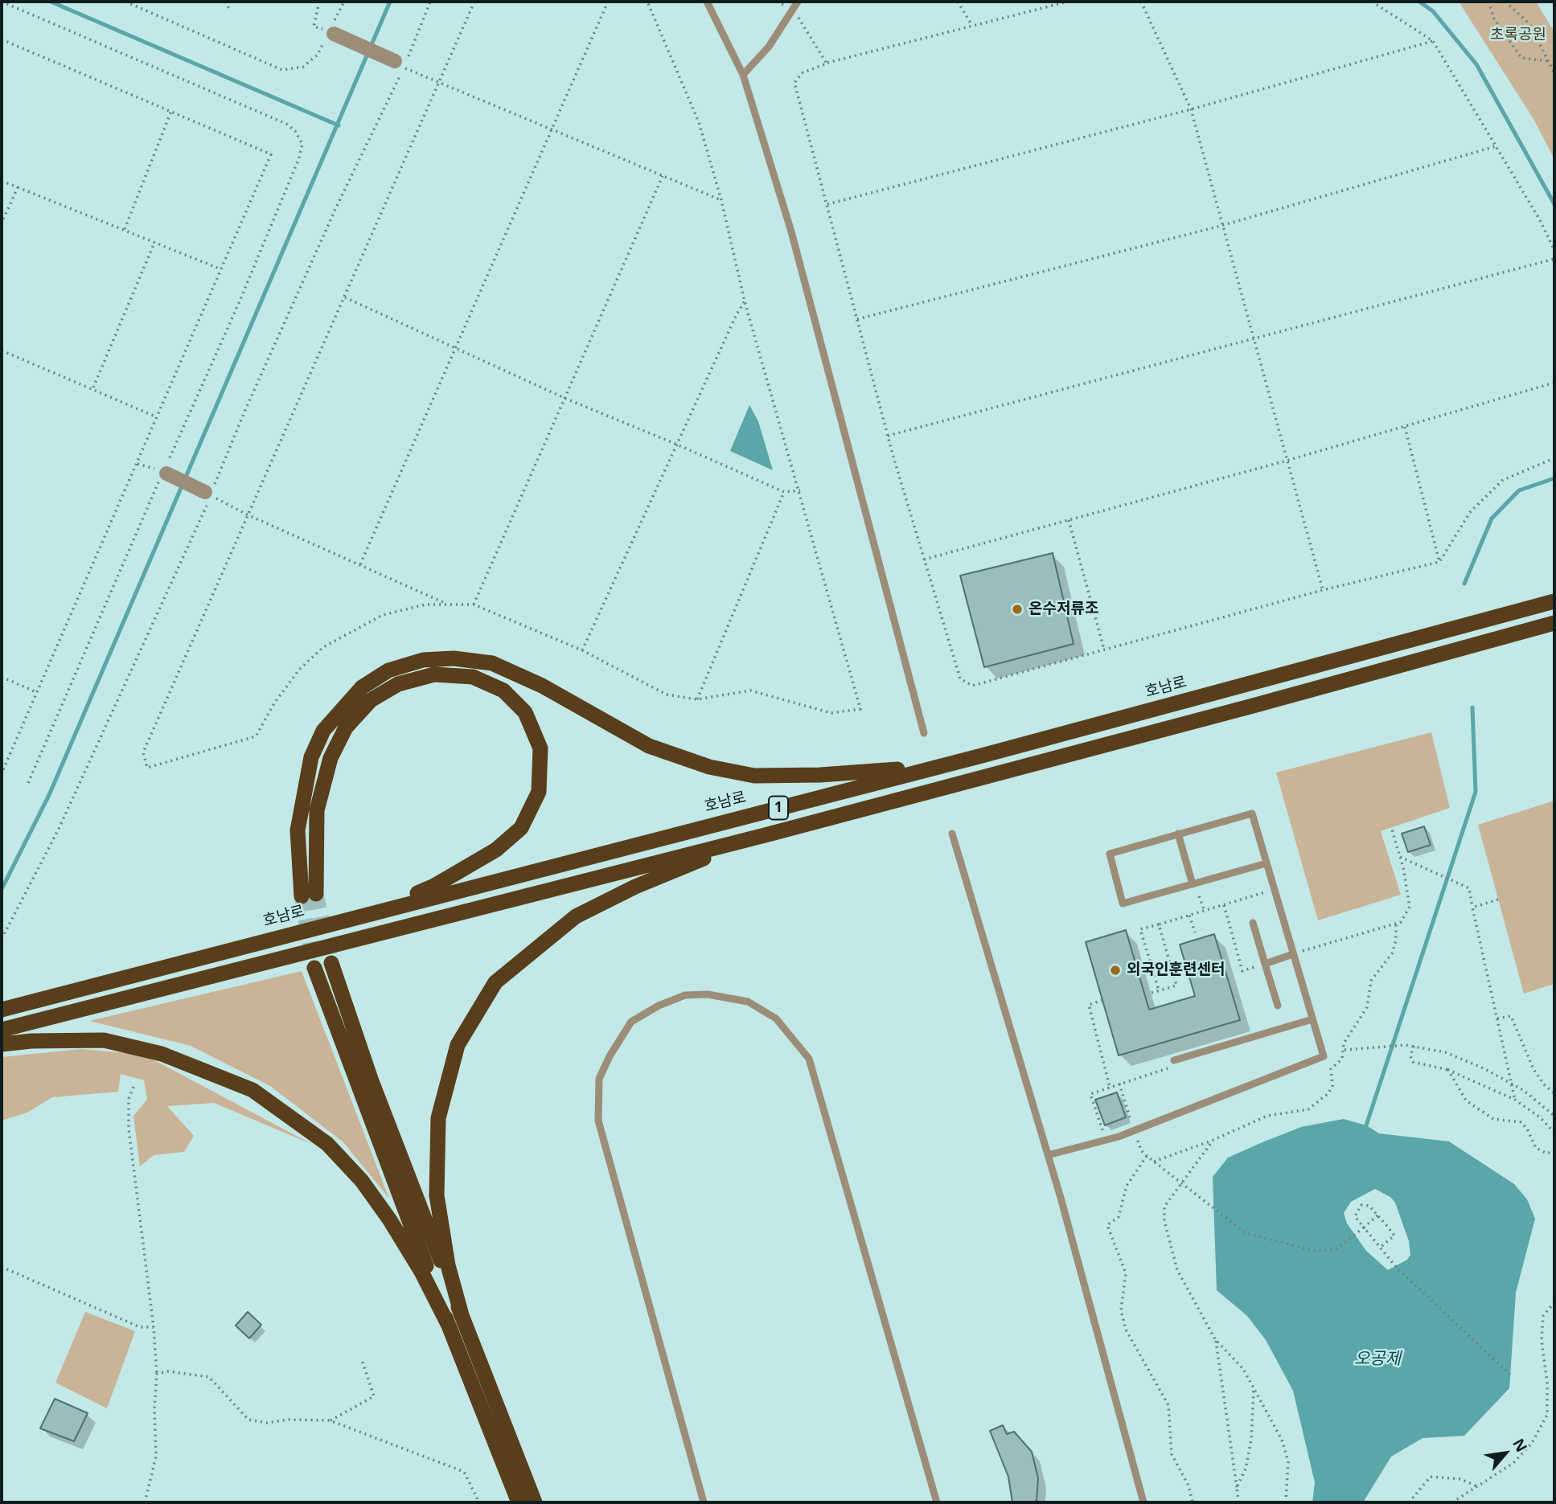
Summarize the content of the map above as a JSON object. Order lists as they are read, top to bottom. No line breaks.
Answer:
{"streets":{"highway":["호남로","1"]},"water":["오공제"],"parks":["초록공원"],"places":["온수저류조","외국인훈련센터"],"north":"top right"}
